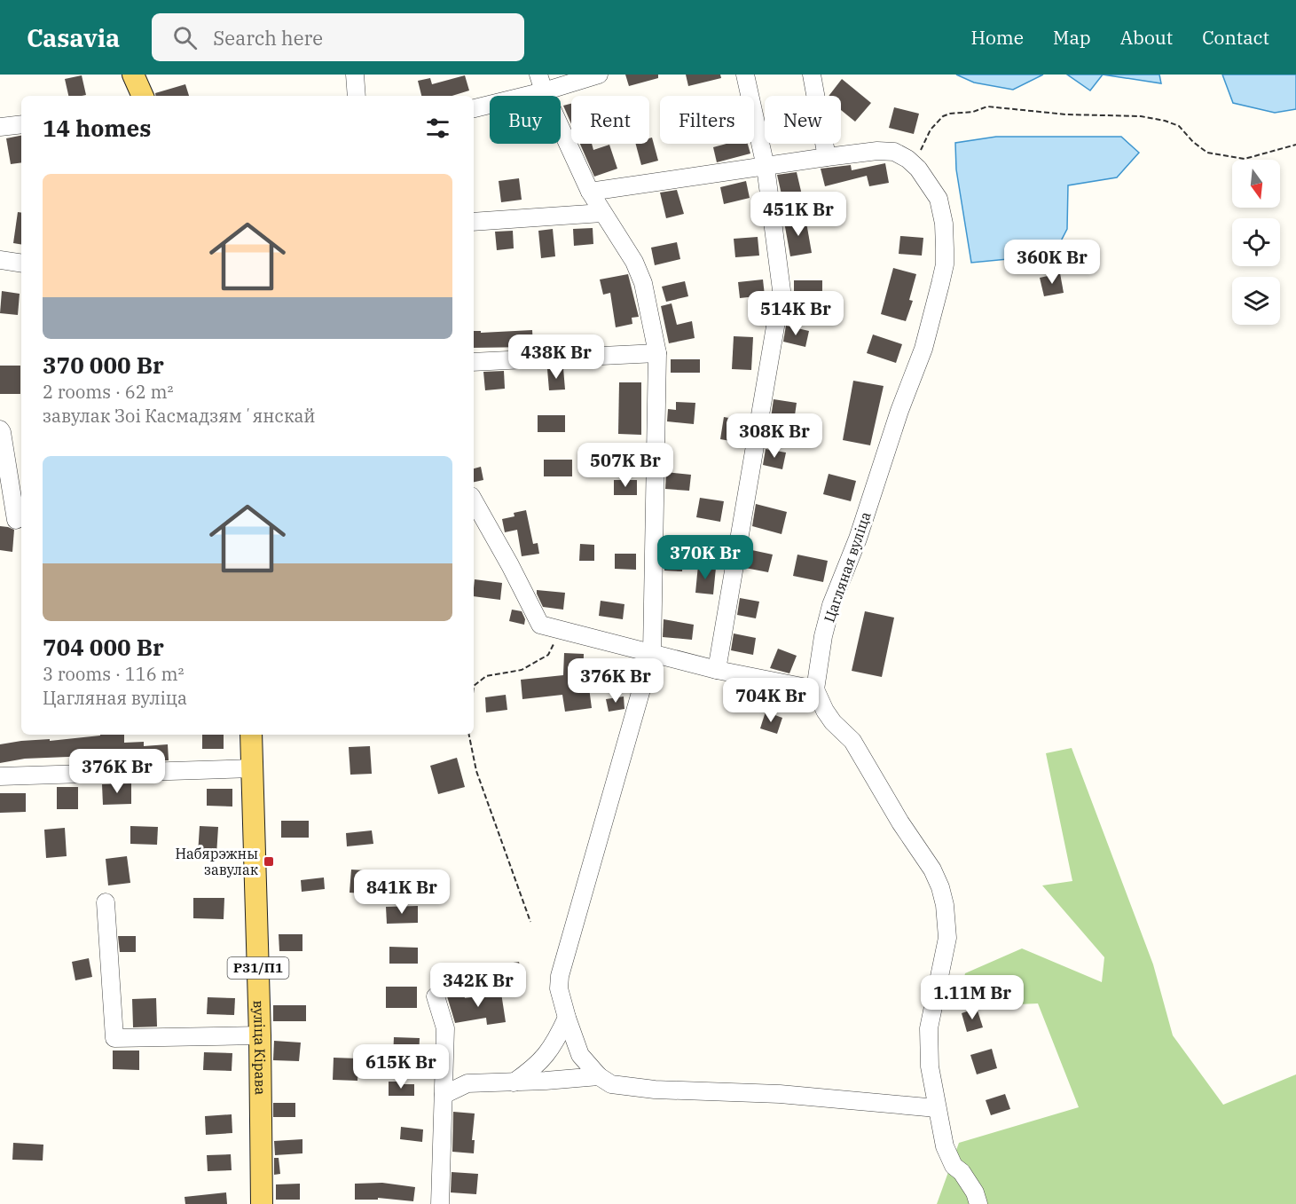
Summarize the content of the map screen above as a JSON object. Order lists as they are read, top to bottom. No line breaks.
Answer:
{"streets":{"main road":["Р31/П1","вуліца Кірава"],"street":["Цагляная вуліца"]},"places":{"transit":["Набярэжны завулак"]},"north":"bottom","page":{"header":"Casavia","search":"Search here","nav":["Home","Map","About","Contact"],"chip":["Buy","Rent","Filters","New"],"heading":"14 homes","list":[{"name":"370 000 Br","note":"2 rooms · 62 m² · завулак Зоі Касмадзямʼянскай"},{"name":"704 000 Br","note":"3 rooms · 116 m² · Цагляная вуліца"}],"price":["451K Br","360K Br","514K Br","438K Br","308K Br","507K Br","370K Br","376K Br","704K Br","376K Br","841K Br","342K Br","1.11M Br","615K Br"]}}
